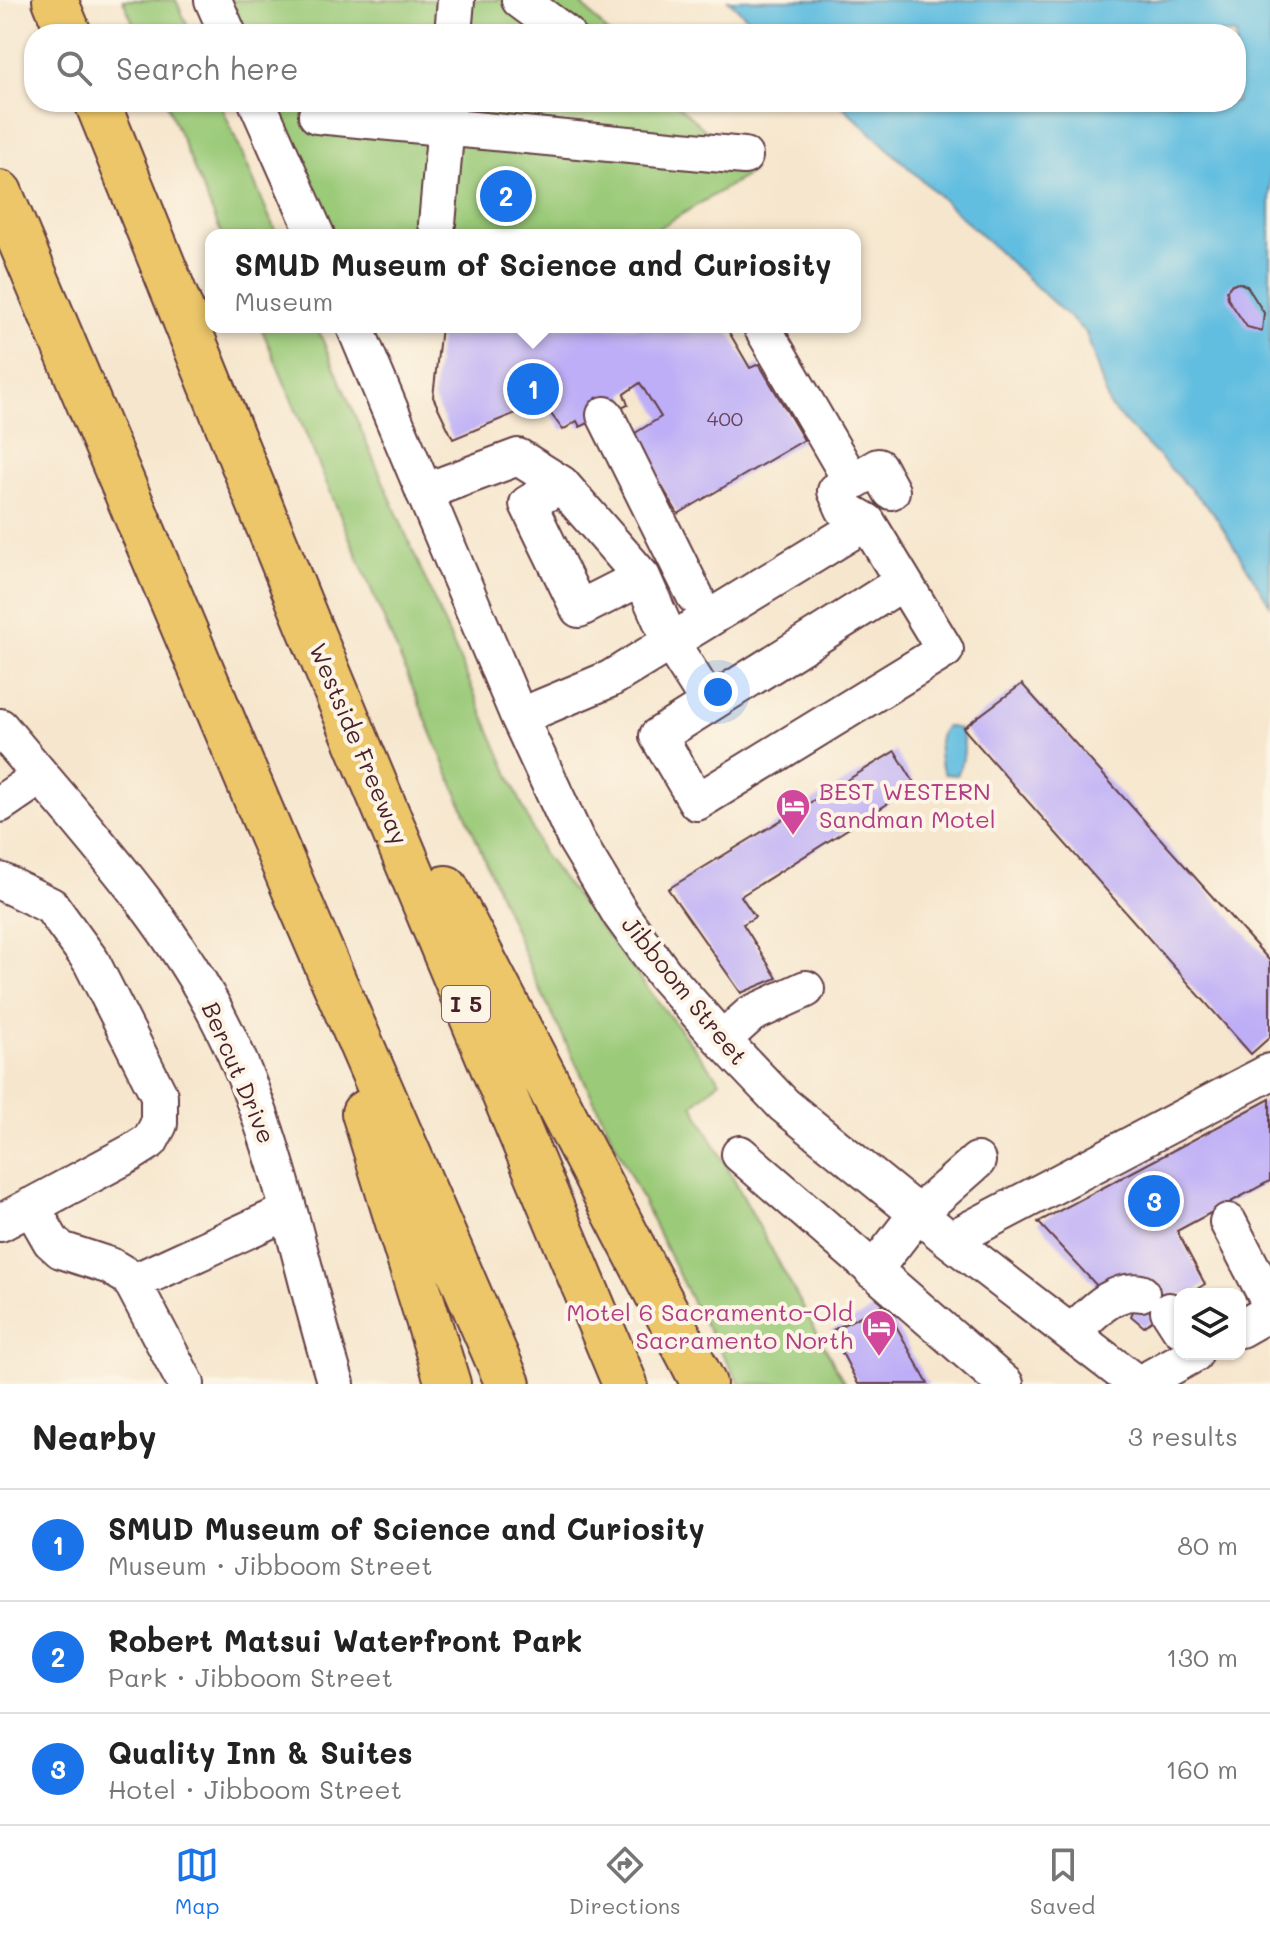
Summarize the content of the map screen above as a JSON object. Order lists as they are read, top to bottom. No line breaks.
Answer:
{"streets":{"highway":["Westside Freeway","I 5"],"street":["Jibboom Street","Bercut Drive"]},"places":{"hotel":["BEST WESTERN Sandman Motel","Motel 6 Sacramento-Old Sacramento North"]},"house_numbers":["400"],"page":{"search":"Search here","pins":["2","1","3"],"popup":["SMUD Museum of Science and Curiosity","Museum"],"heading":["Nearby","3 results"],"list":[{"mark":"1","name":"SMUD Museum of Science and Curiosity","note":"Museum · Jibboom Street","value":"80 m"},{"mark":"2","name":"Robert Matsui Waterfront Park","note":"Park · Jibboom Street","value":"130 m"},{"mark":"3","name":"Quality Inn & Suites","note":"Hotel · Jibboom Street","value":"160 m"}],"nav":["Map","Directions","Saved"]}}
